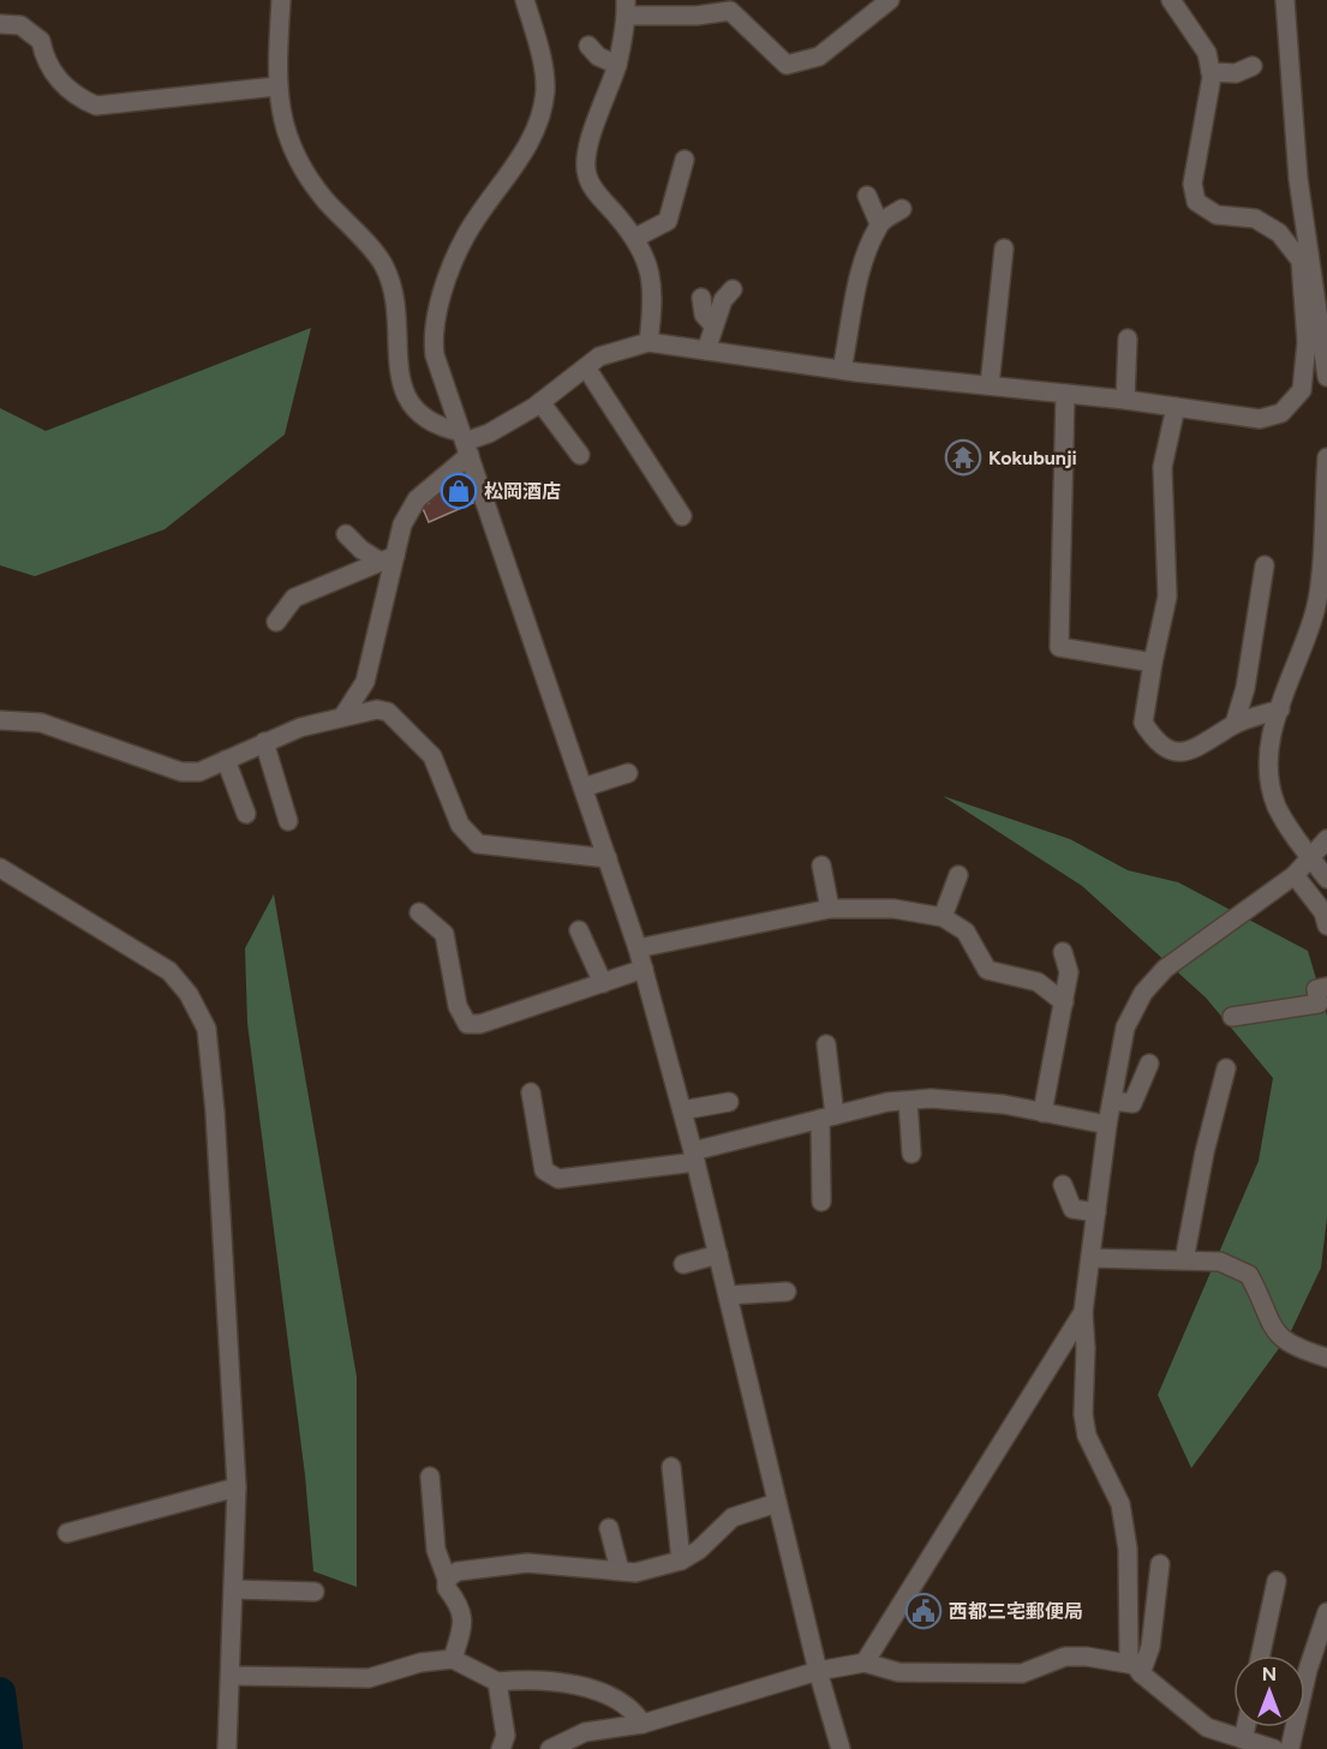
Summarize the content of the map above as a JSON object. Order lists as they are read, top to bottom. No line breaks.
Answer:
{"places":{"temple":["Kokubunji"],"shop":["松岡酒店"],"public building":["西都三宅郵便局"]},"north":"top"}
